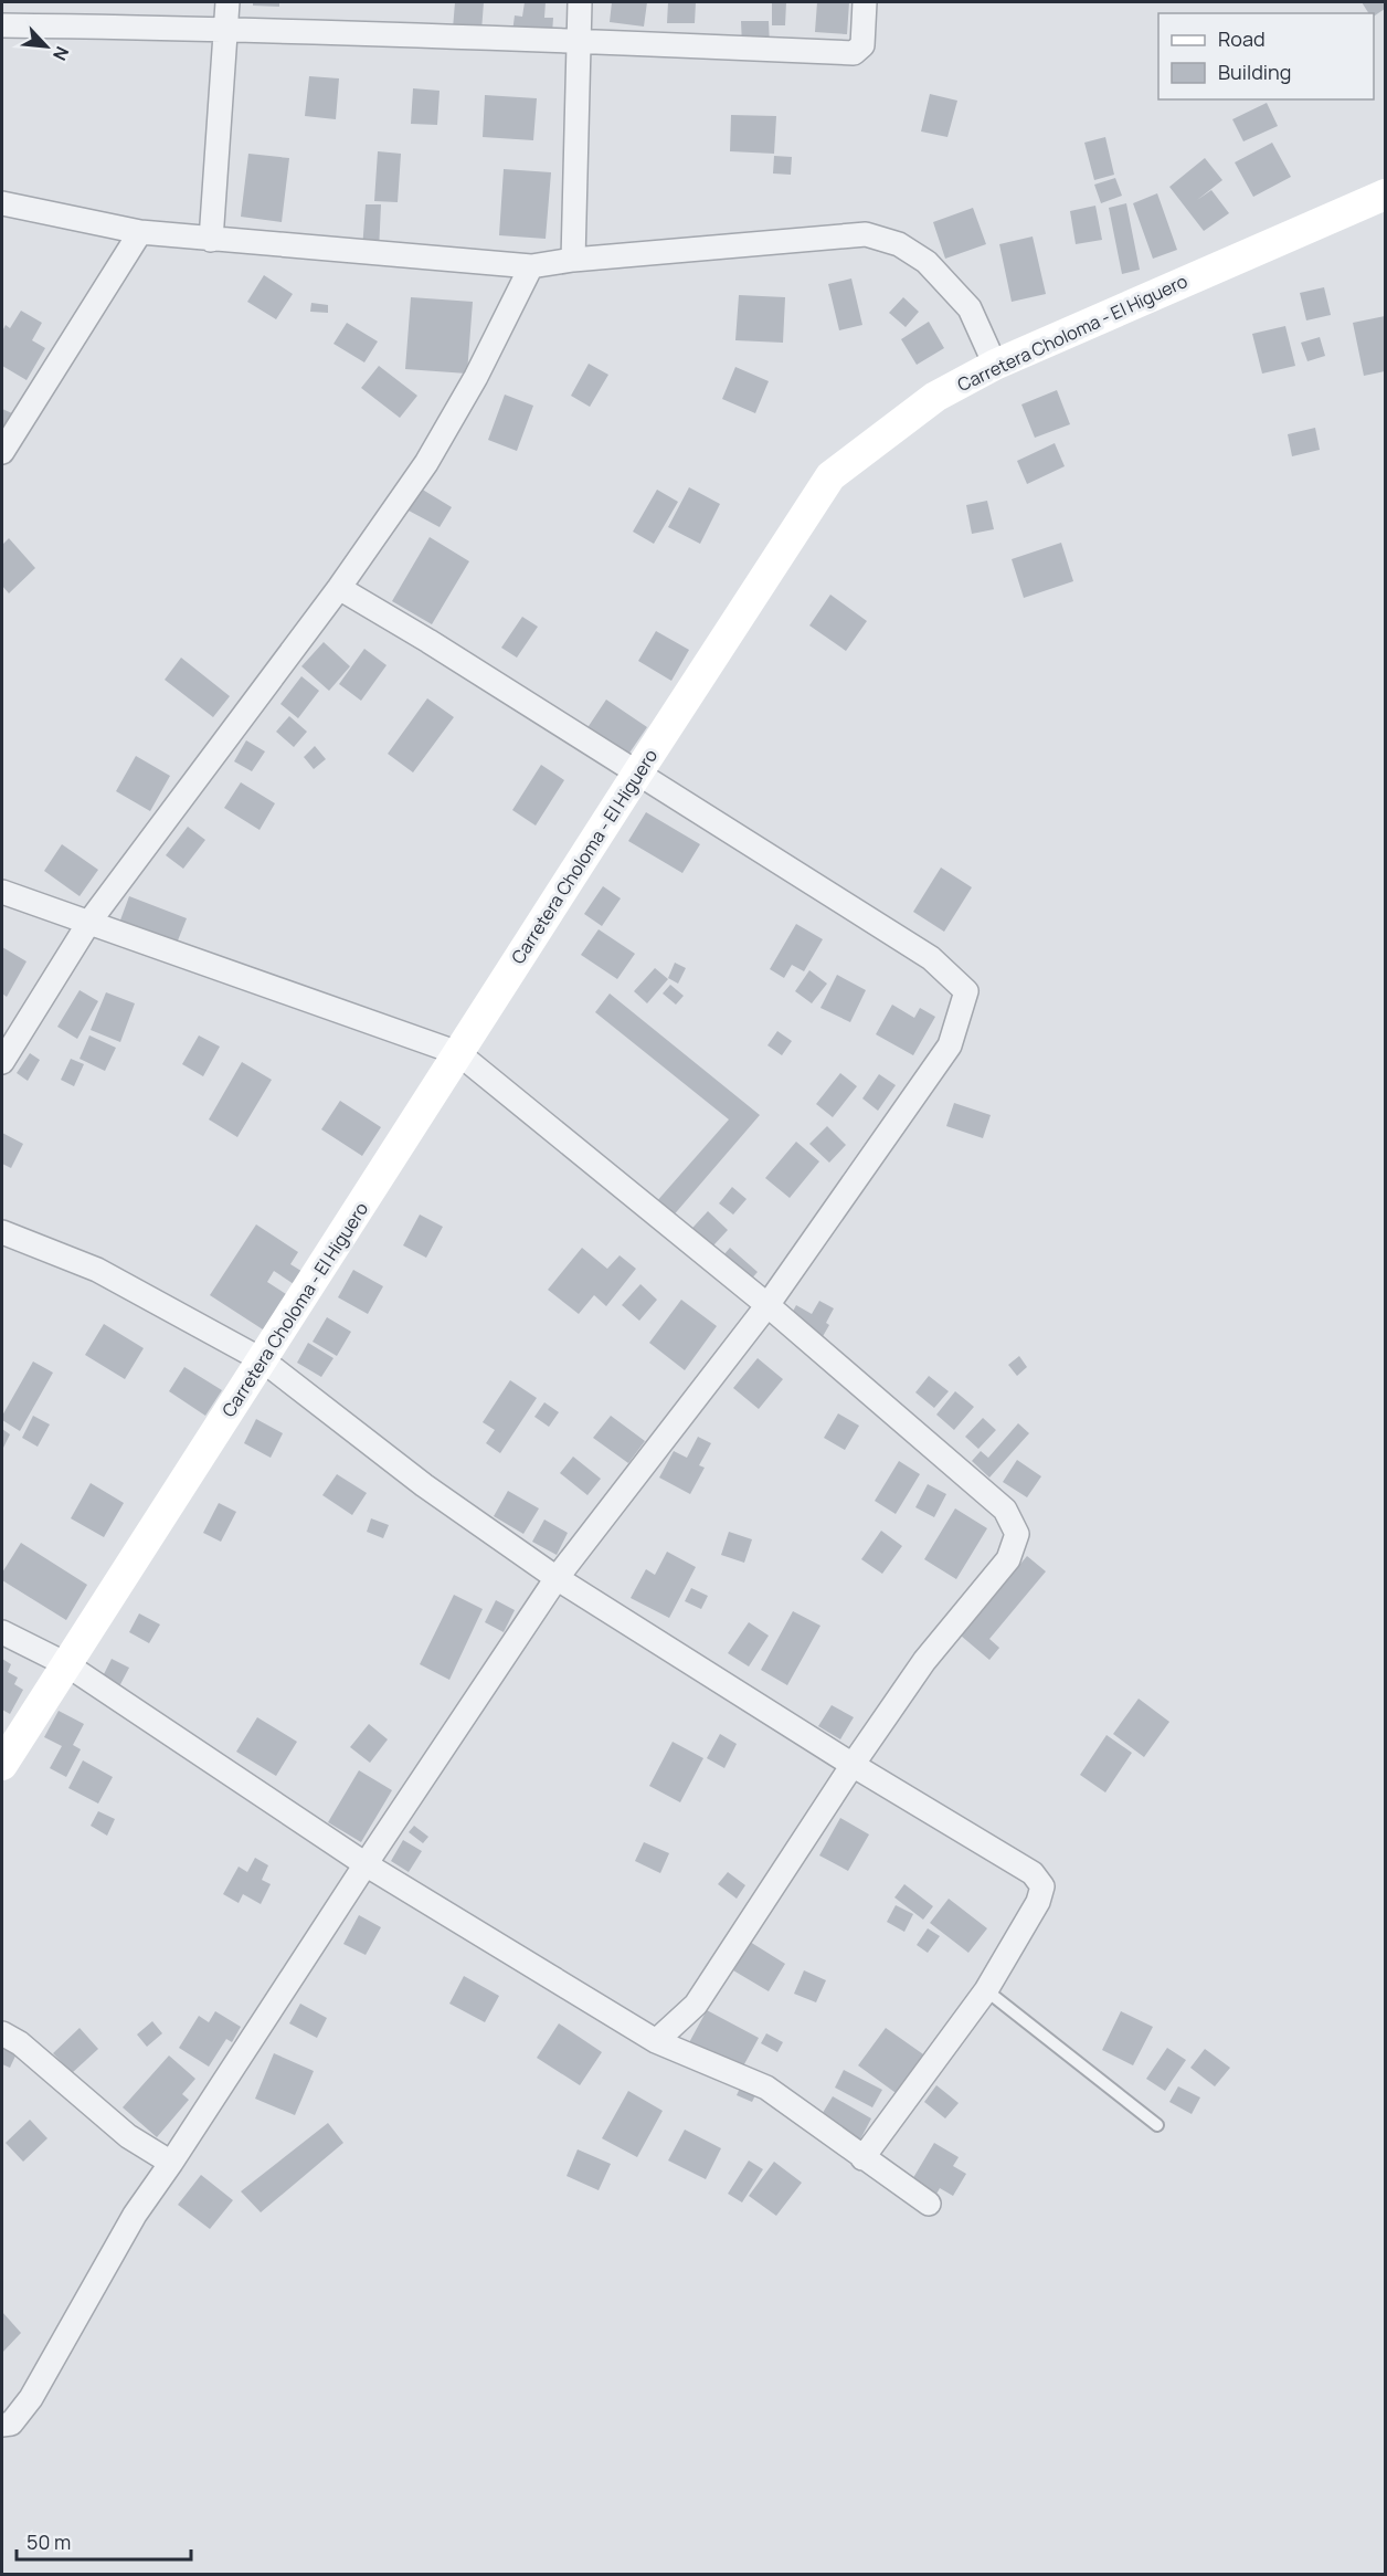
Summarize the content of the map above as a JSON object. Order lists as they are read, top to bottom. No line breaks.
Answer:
{"streets":{"street":["Carretera Choloma - El Higuero"]},"legend":["Road","Building"],"scale_bar":"50 m","north":"bottom right"}
